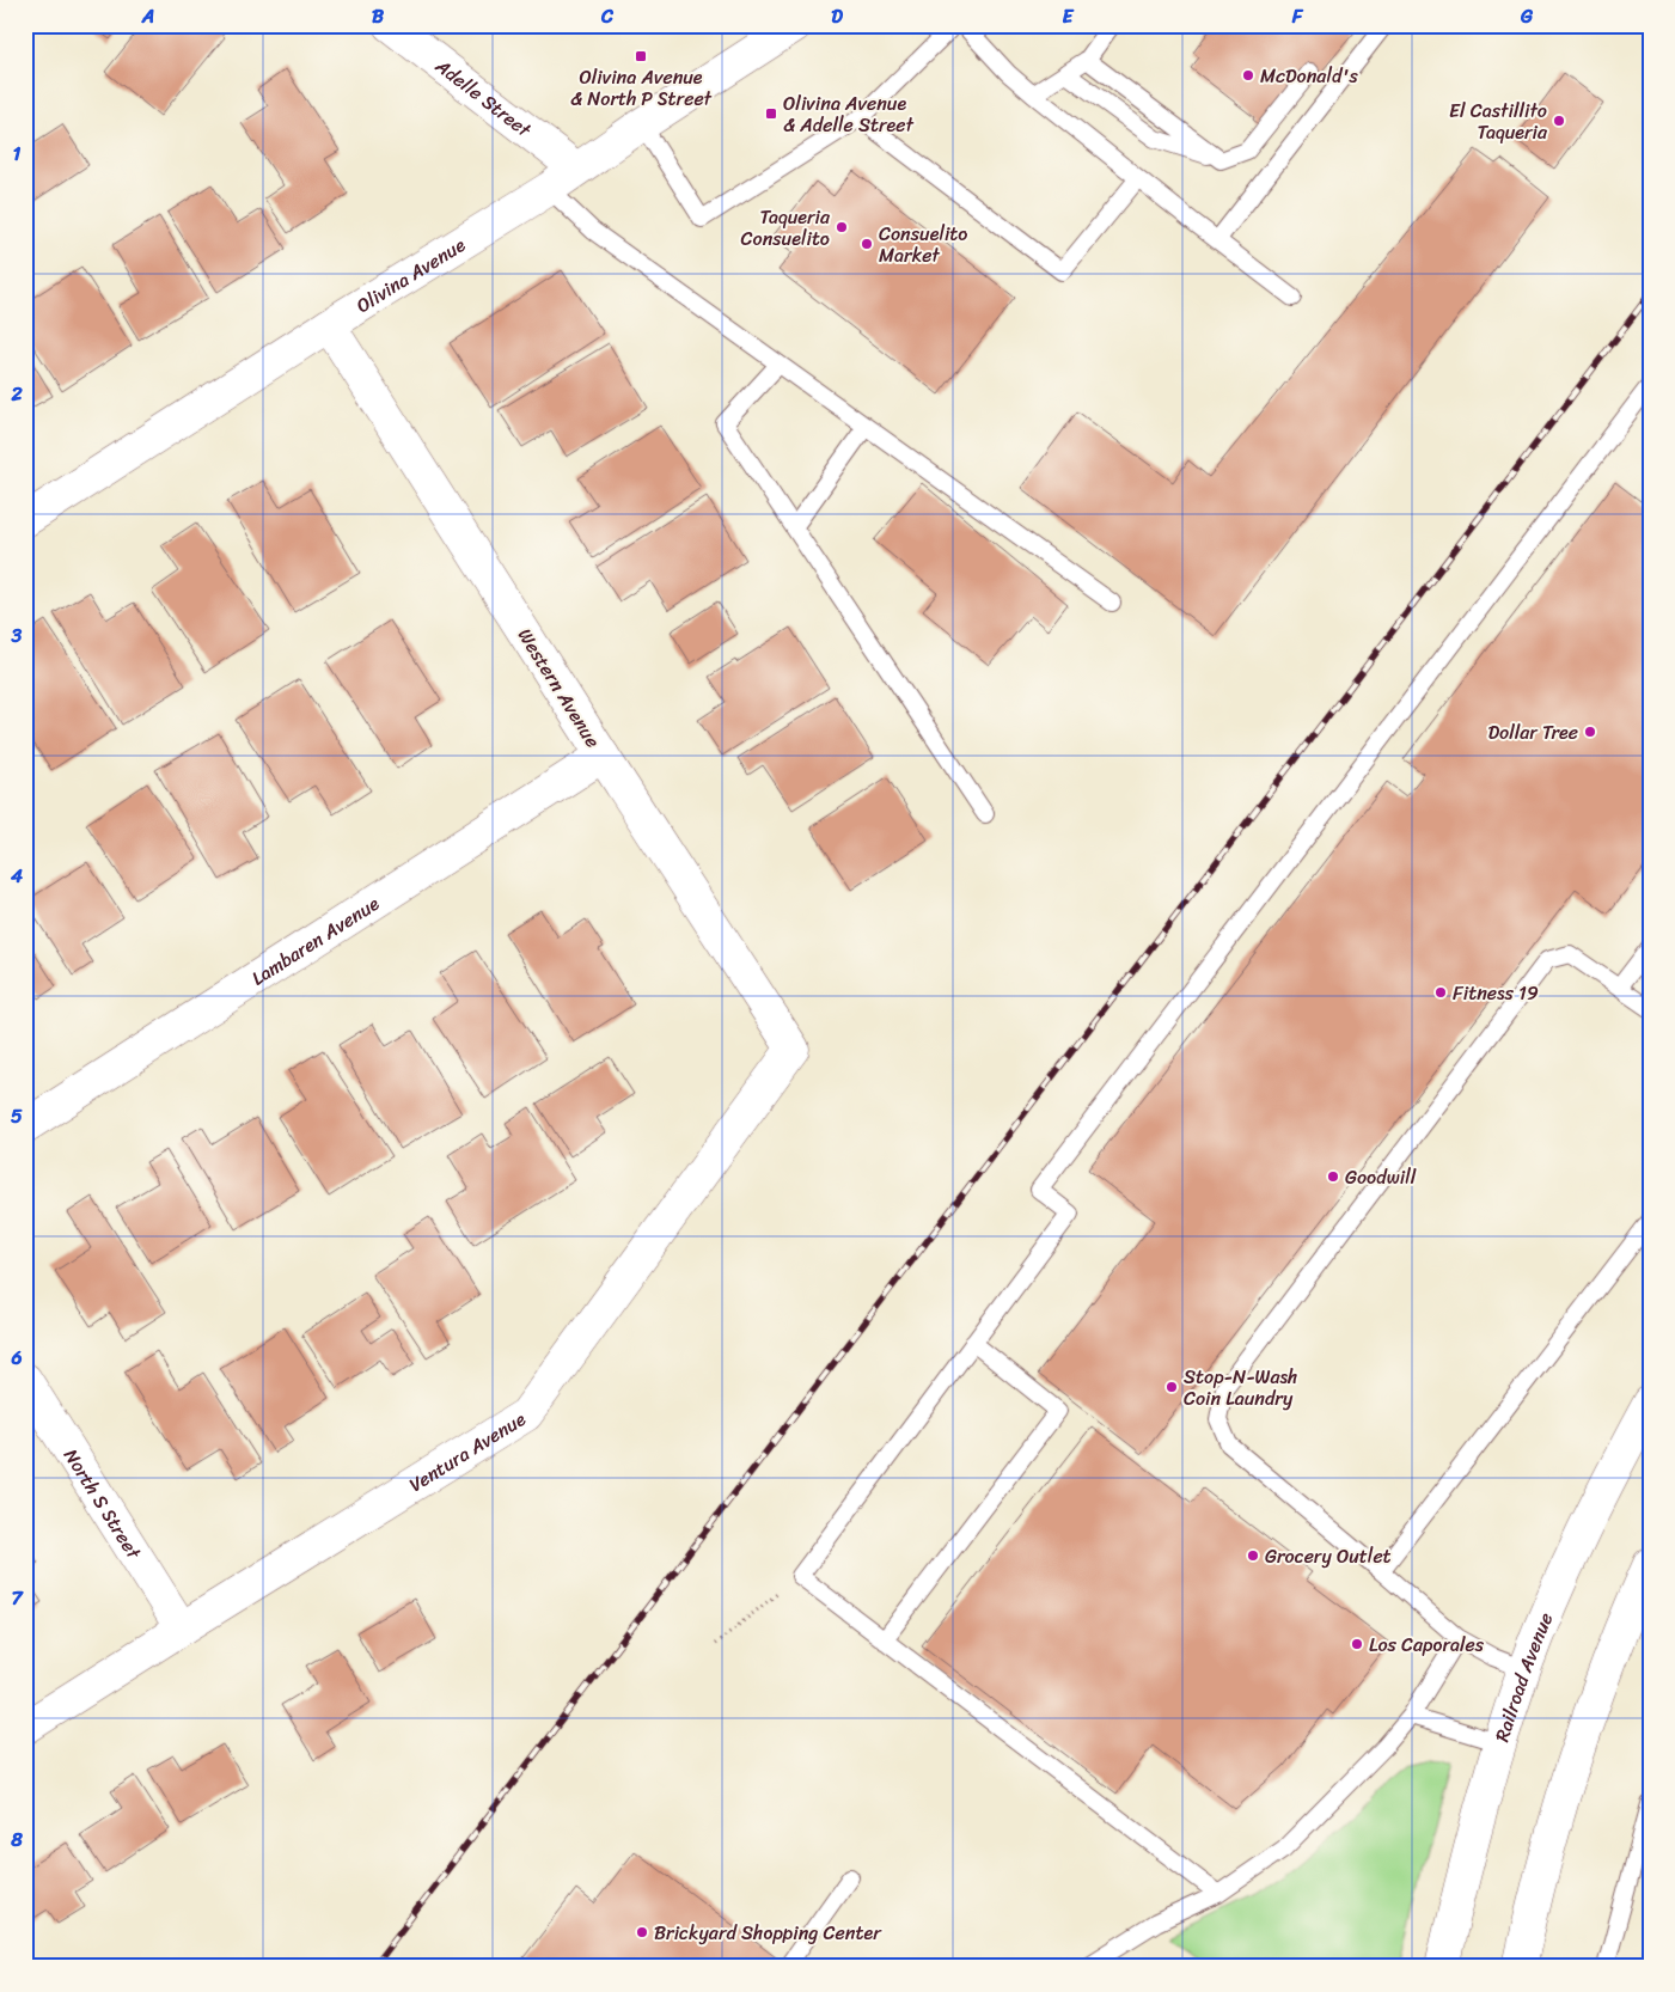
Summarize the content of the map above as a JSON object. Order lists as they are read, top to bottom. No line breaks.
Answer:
{"streets":{"street":["Adelle Street","Olivina Avenue","Western Avenue","Lambaren Avenue","Ventura Avenue","North S Street","Railroad Avenue"]},"crossings":[["Adelle Street","Olivina Avenue"],["Olivina Avenue","Western Avenue"],["Western Avenue","Lambaren Avenue"],["Western Avenue","Ventura Avenue"],["Ventura Avenue","North S Street"]],"places":{"transit":["Olivina Avenue & North P Street","Olivina Avenue & Adelle Street"],"other":["McDonald's","El Castillito Taqueria","Taqueria Consuelito","Consuelito Market","Dollar Tree","Fitness 19","Goodwill","Stop-N-Wash Coin Laundry","Grocery Outlet","Los Caporales","Brickyard Shopping Center"]},"grid":{"columns":["A","B","C","D","E","F","G"],"rows":["1","2","3","4","5","6","7","8"]}}
